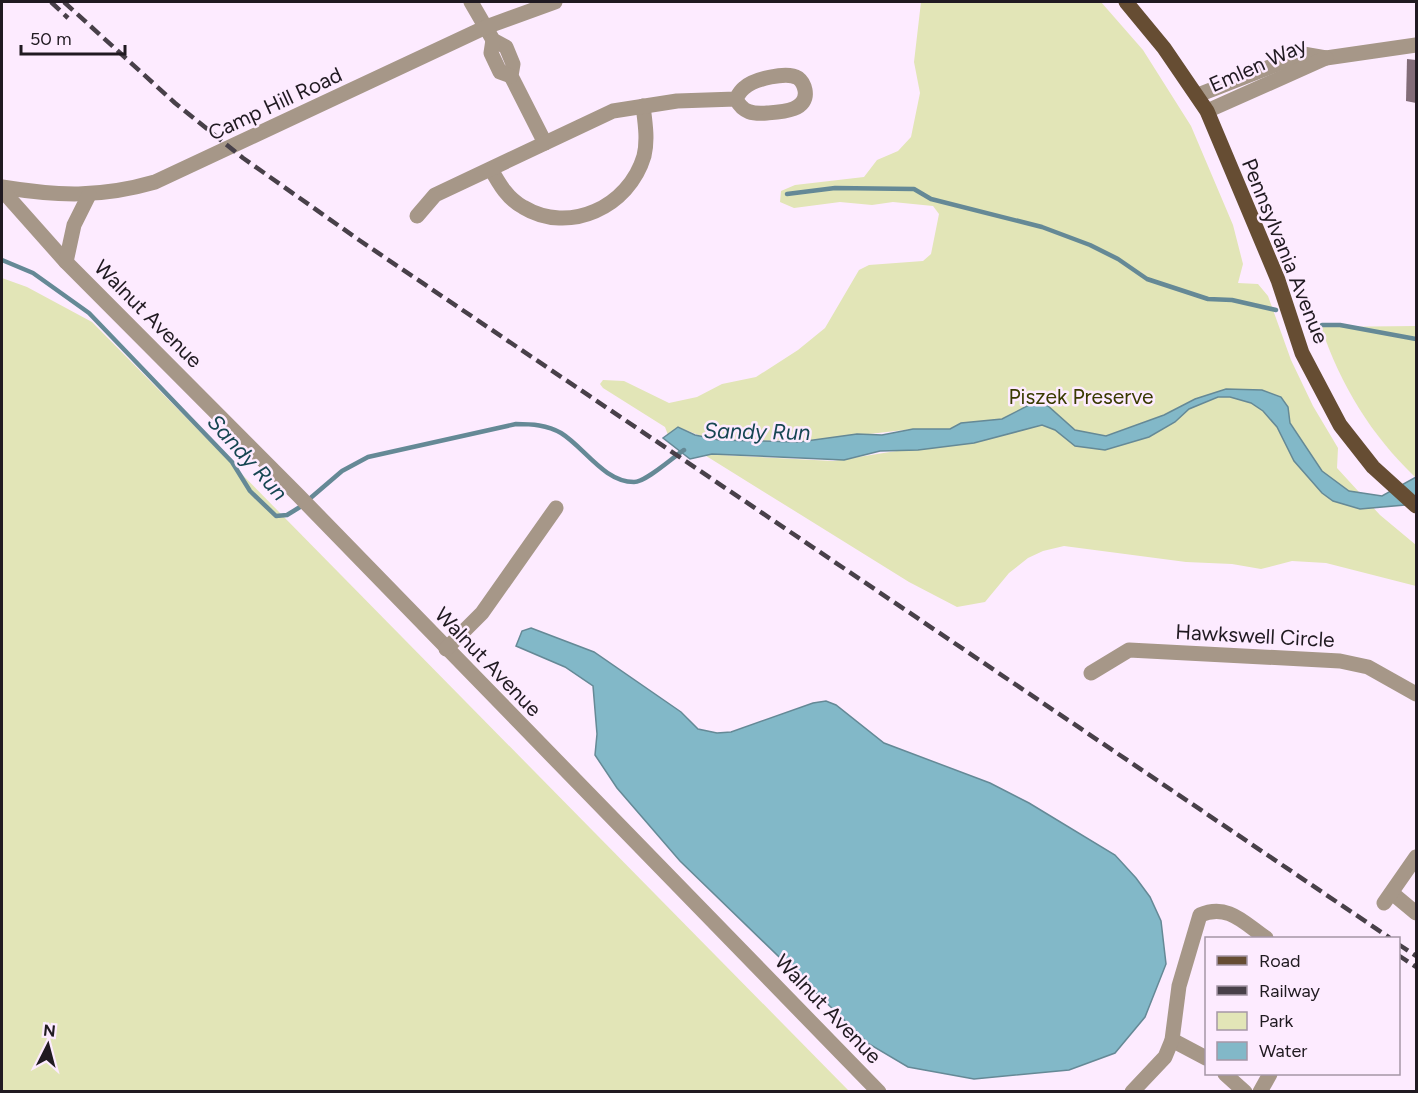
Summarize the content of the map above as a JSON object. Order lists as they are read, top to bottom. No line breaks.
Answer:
{"streets":{"main road":["Pennsylvania Avenue"],"street":["Emlen Way","Camp Hill Road","Walnut Avenue","Hawkswell Circle"]},"crossings":[["Emlen Way","Pennsylvania Avenue"],["Camp Hill Road","Walnut Avenue"]],"water":["Sandy Run"],"parks":["Piszek Preserve"],"legend":["Road","Railway","Park","Water"],"scale_bar":"50 m","north":"top"}
